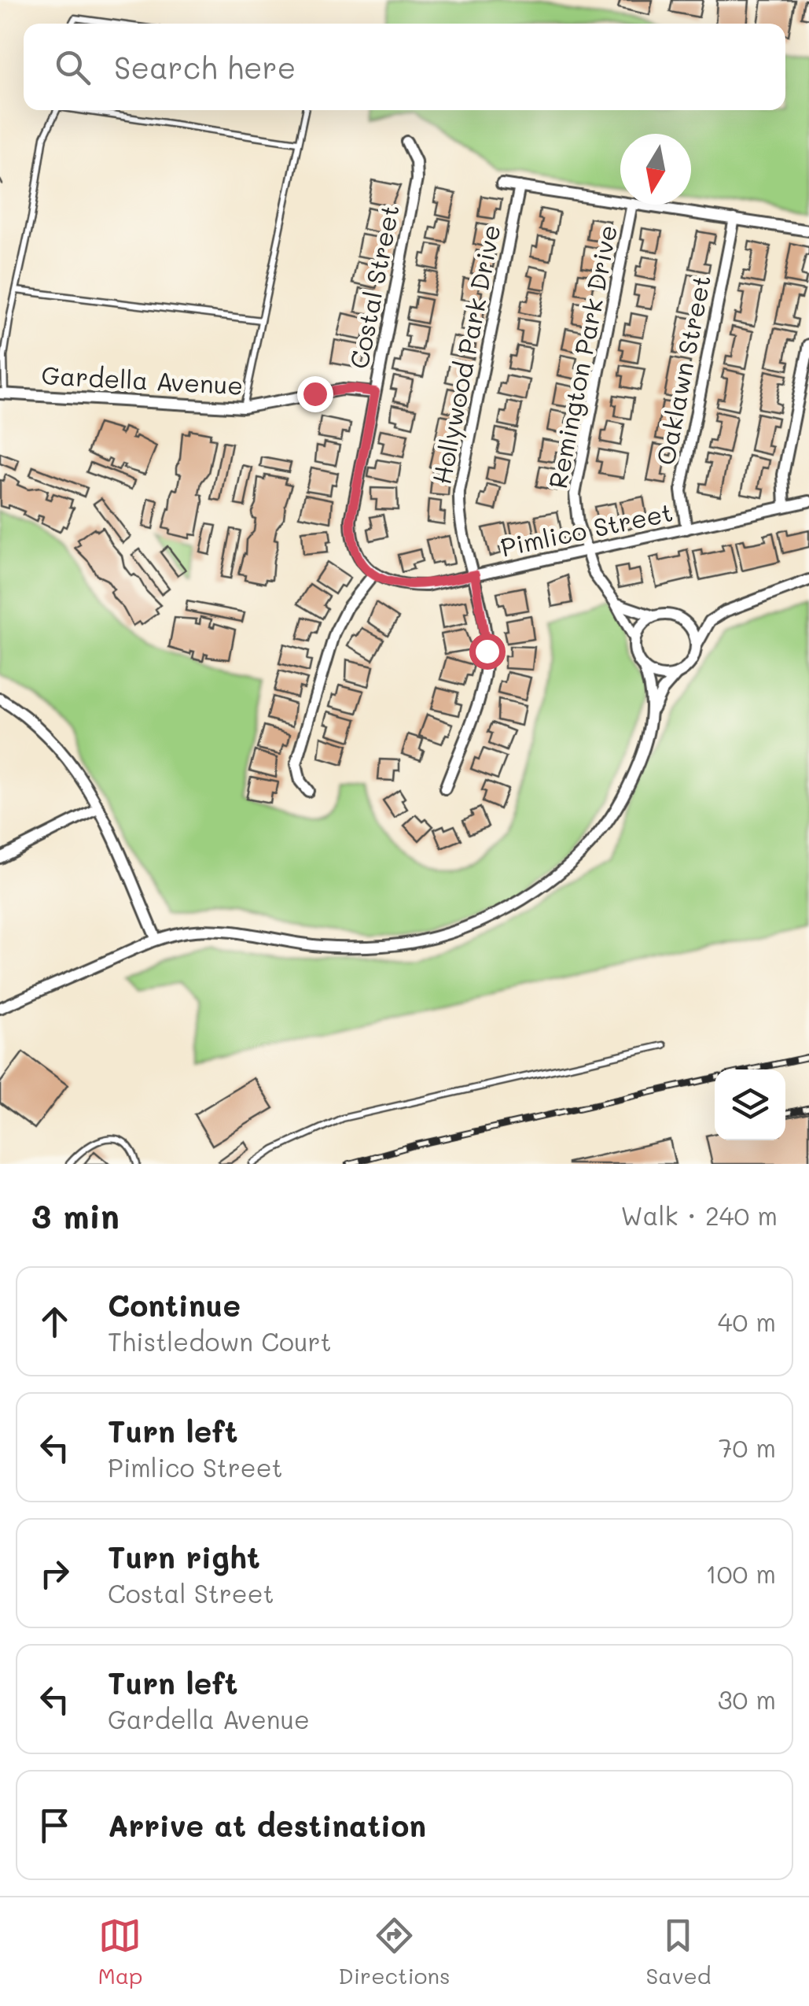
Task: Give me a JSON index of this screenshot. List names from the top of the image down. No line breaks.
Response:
{"streets":{"street":["Costal Street","Hollywood Park Drive","Remington Park Drive","Oaklawn Street","Gardella Avenue","Pimlico Street"]},"crossings":[["Costal Street","Gardella Avenue"],["Costal Street","Pimlico Street"],["Hollywood Park Drive","Pimlico Street"],["Remington Park Drive","Pimlico Street"],["Oaklawn Street","Pimlico Street"]],"north":"bottom","page":{"search":"Search here","heading":["3 min","Walk · 240 m"],"list":[["Continue","Thistledown Court","40 m"],["Turn left","Pimlico Street","70 m"],["Turn right","Costal Street","100 m"],["Turn left","Gardella Avenue","30 m"],"Arrive at destination"],"nav":["Map","Directions","Saved"]}}
